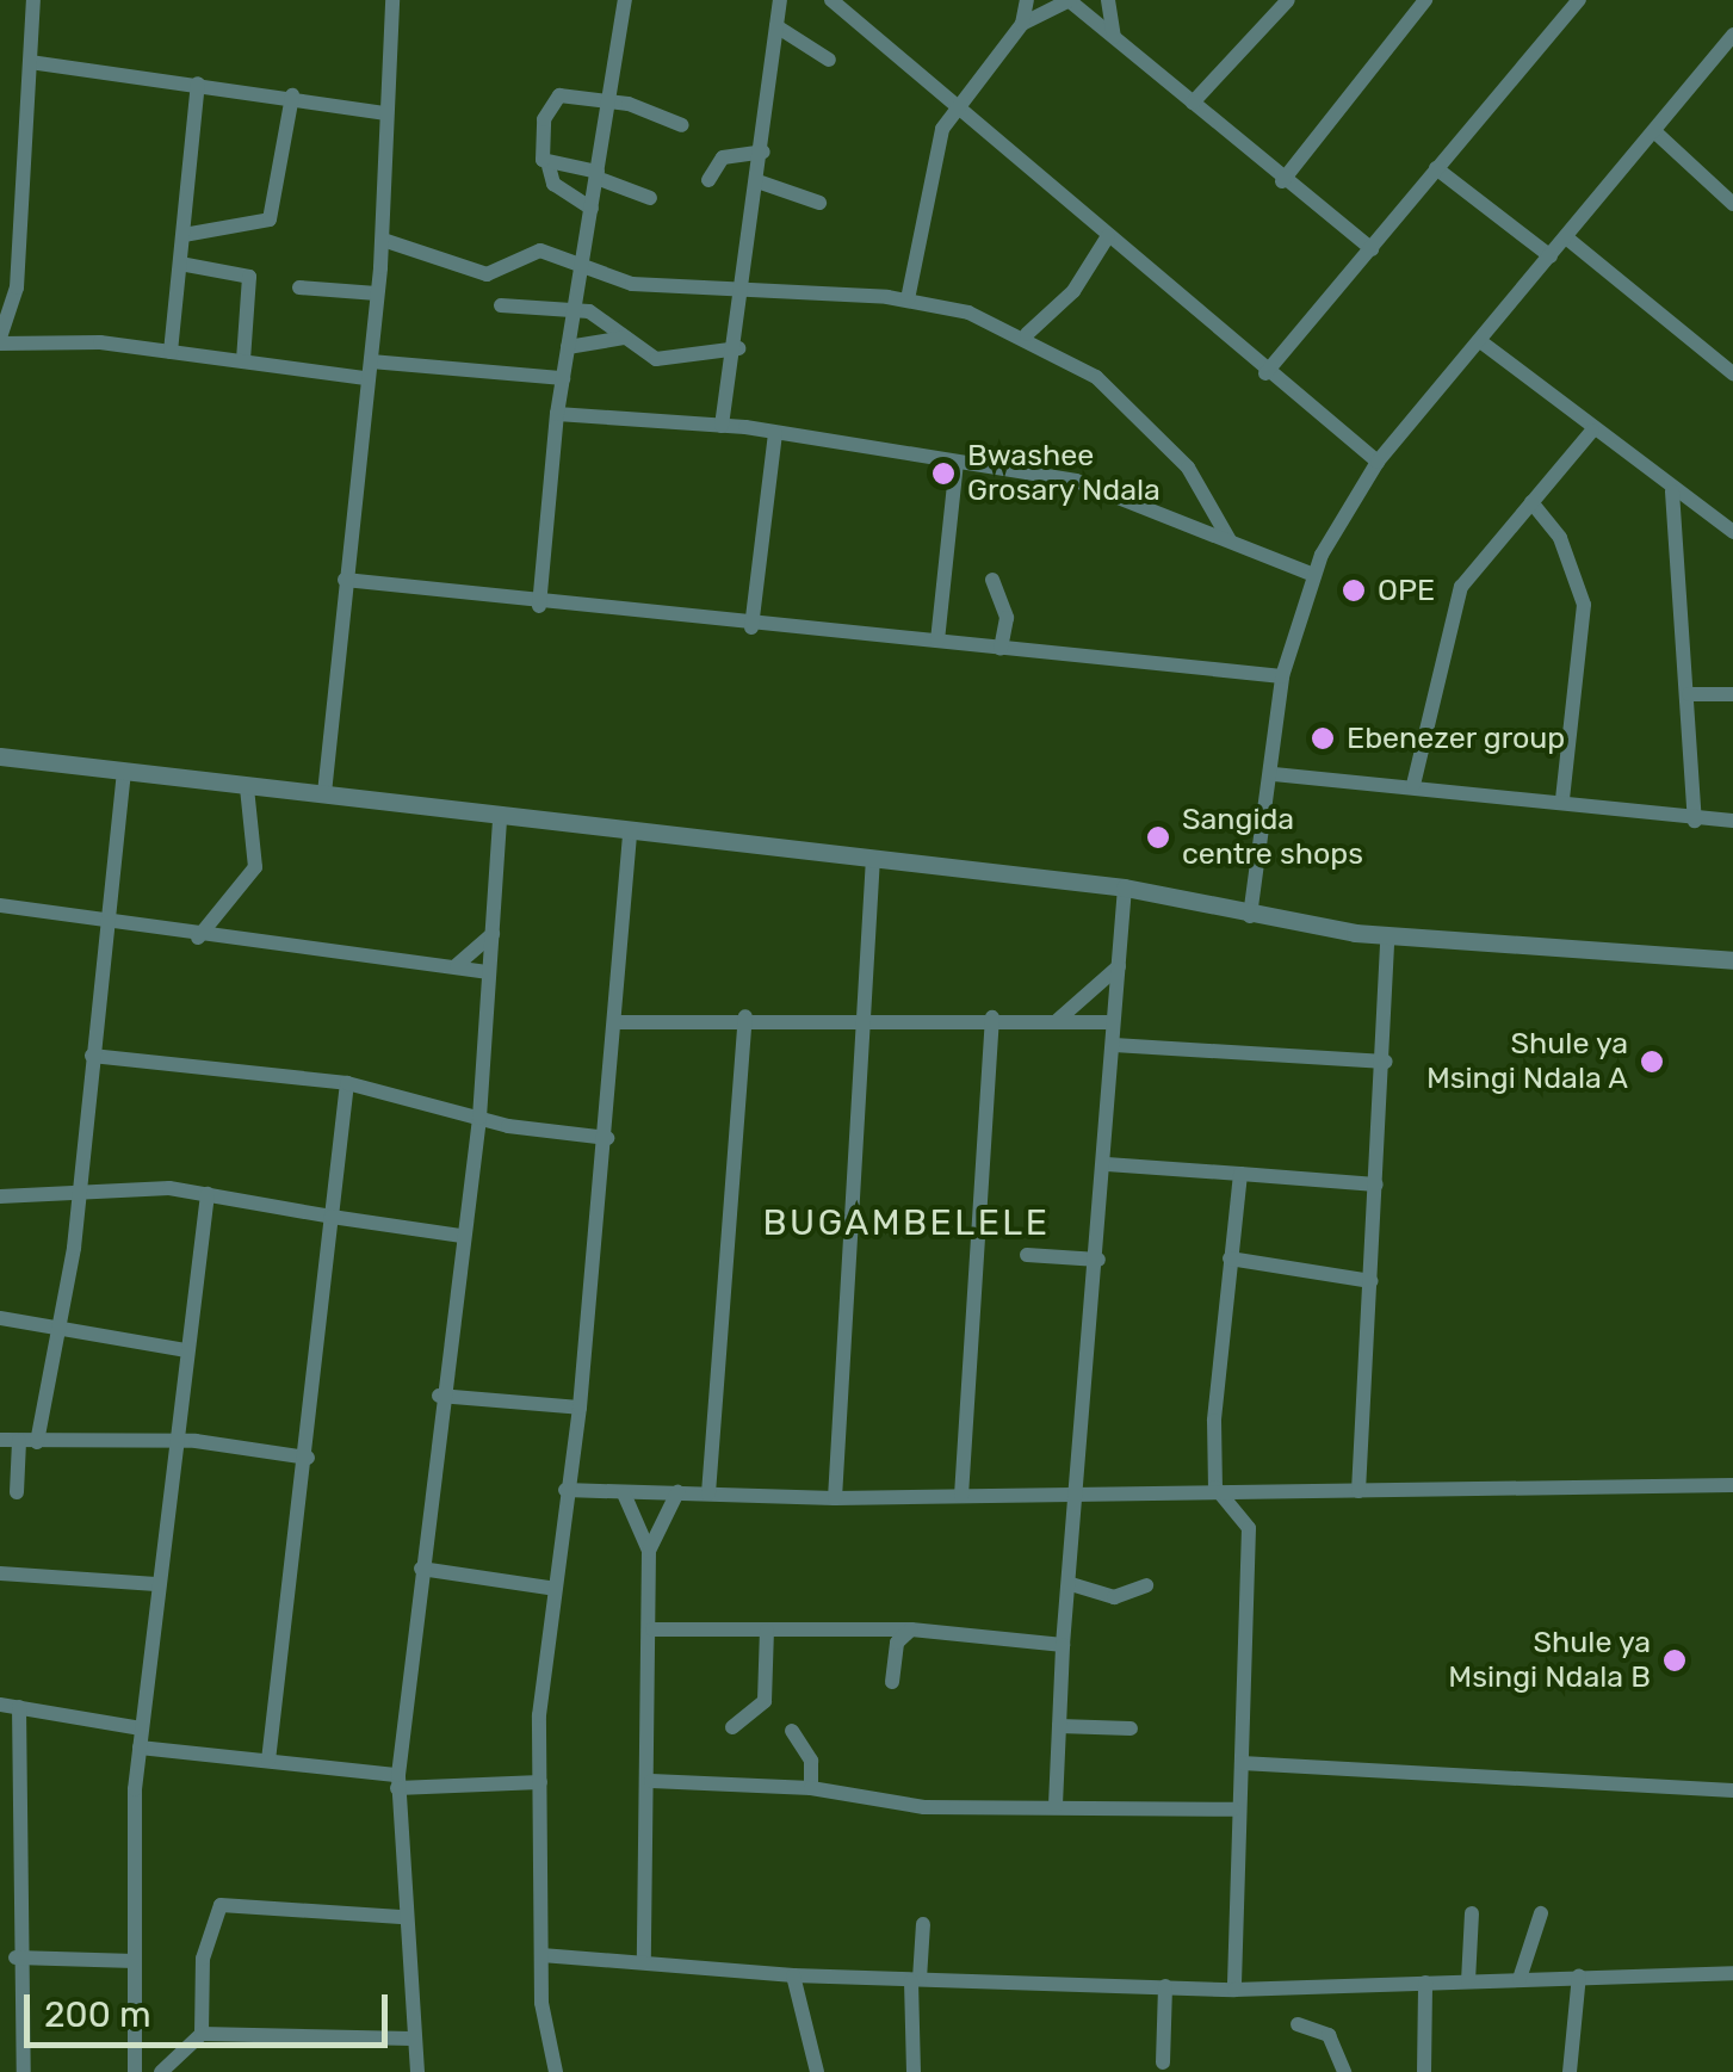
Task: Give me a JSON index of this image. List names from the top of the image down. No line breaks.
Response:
{"districts":["BUGAMBELELE"],"places":["Bwashee Grosary Ndala","OPE","Ebenezer group","Sangida centre shops","Shule ya Msingi Ndala A","Shule ya Msingi Ndala B"],"scale_bar":"200 m"}
